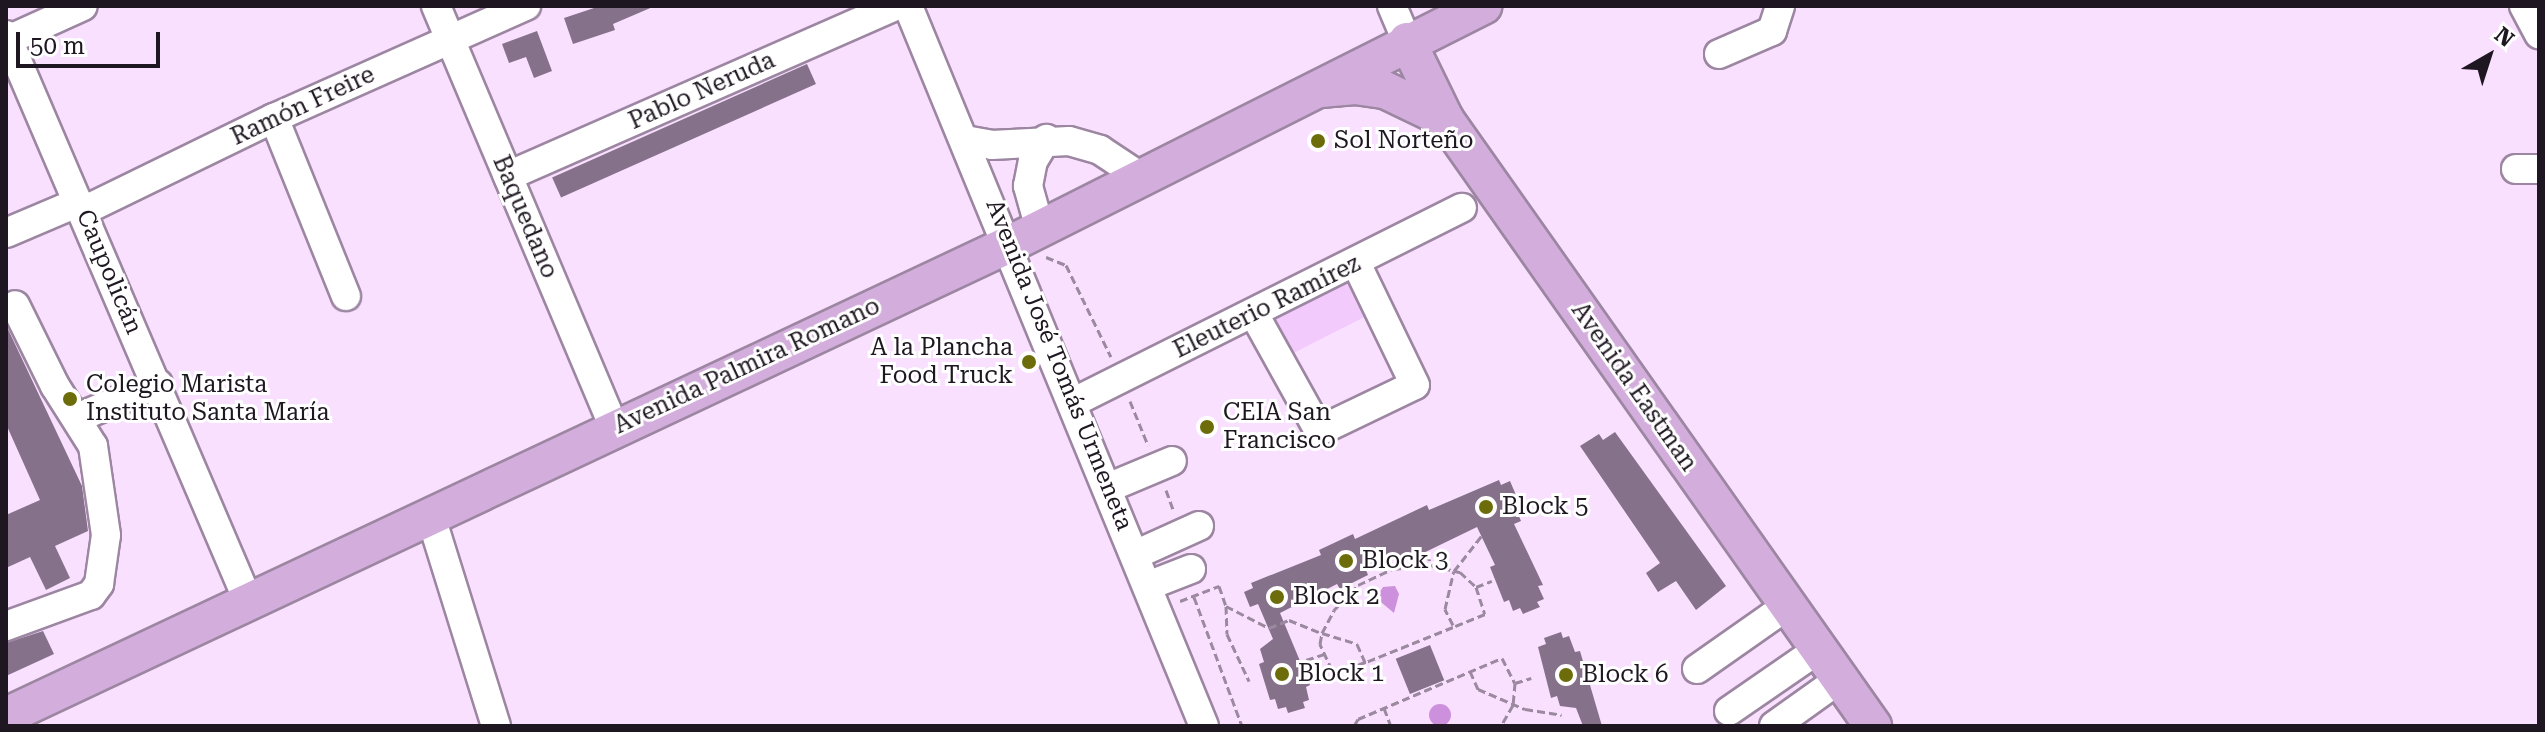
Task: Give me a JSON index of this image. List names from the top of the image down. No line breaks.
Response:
{"streets":{"main road":["Avenida Palmira Romano","Avenida Eastman"],"street":["Pablo Neruda","Ramón Freire","Baquedano","Caupolicán","Eleuterio Ramírez","Avenida José Tomás Urmeneta"]},"crossings":[["Pablo Neruda","Baquedano"],["Ramón Freire","Baquedano"],["Ramón Freire","Caupolicán"],["Baquedano","Avenida Palmira Romano"],["Caupolicán","Avenida Palmira Romano"],["Eleuterio Ramírez","Avenida José Tomás Urmeneta"],["Avenida José Tomás Urmeneta","Avenida Palmira Romano"],["Avenida Palmira Romano","Avenida Eastman"]],"places":["Sol Norteño","A la Plancha Food Truck","Colegio Marista Instituto Santa María","CEIA San Francisco","Block 5","Block 3","Block 2","Block 1","Block 6"],"scale_bar":"50 m","north":"top right"}
